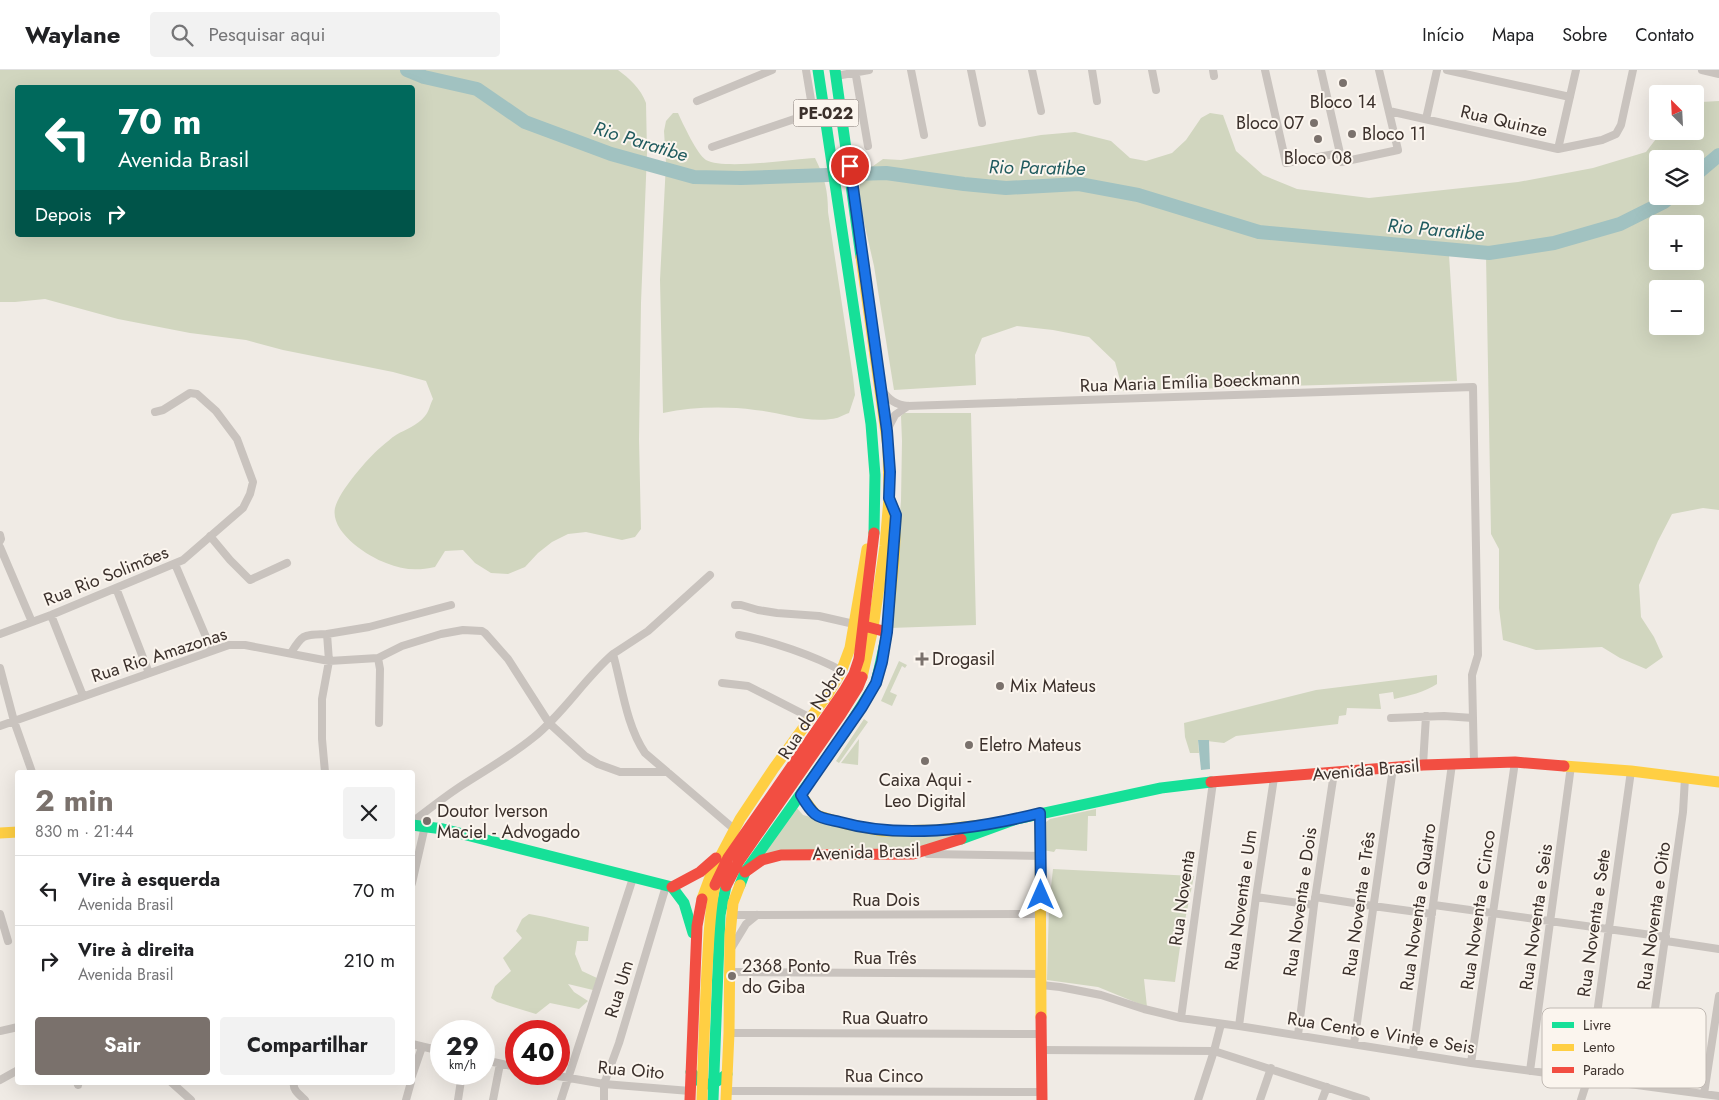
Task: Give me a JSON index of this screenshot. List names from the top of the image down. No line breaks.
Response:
{"streets":{"main road":["PE-022","Rua do Nobre","Avenida Brasil"],"street":["Rua Quinze","Rua Maria Emília Boeckmann","Rua Rio Solimões","Rua Rio Amazonas","Rua Noventa","Rua Dois","Rua Noventa e Um","Rua Noventa e Dois","Rua Noventa e Três","Rua Noventa e Quatro","Rua Noventa e Cinco","Rua Noventa e Oito","Rua Noventa e Seis","Rua Noventa e Sete","Rua Três","Rua Um","Rua Quatro","Rua Cento e Vinte e Seis","Rua Oito","Rua Cinco"]},"crossings":[["PE-022","Rua do Nobre"],["PE-022","Avenida Brasil"],["PE-022","Rua Dois"],["Rua do Nobre","Rua Um"],["Rua do Nobre","Rua Oito"],["Avenida Brasil","Rua Noventa"],["Avenida Brasil","Rua Noventa e Um"],["Avenida Brasil","Rua Noventa e Dois"],["Avenida Brasil","Rua Noventa e Três"],["Avenida Brasil","Rua Noventa e Quatro"],["Avenida Brasil","Rua Noventa e Cinco"],["Avenida Brasil","Rua Noventa e Oito"],["Avenida Brasil","Rua Noventa e Seis"],["Avenida Brasil","Rua Noventa e Sete"],["Rua Noventa","Rua Cento e Vinte e Seis"],["Rua Noventa e Um","Rua Cento e Vinte e Seis"],["Rua Noventa e Dois","Rua Cento e Vinte e Seis"],["Rua Noventa e Três","Rua Cento e Vinte e Seis"],["Rua Noventa e Quatro","Rua Cento e Vinte e Seis"],["Rua Noventa e Cinco","Rua Cento e Vinte e Seis"],["Rua Noventa e Seis","Rua Cento e Vinte e Seis"],["Rua Três","Rua Cento e Vinte e Seis"],["Rua Um","Rua Oito"]],"water":["Rio Paratibe"],"places":{"other":["Bloco 14","Bloco 07","Bloco 11","Bloco 08","Mix Mateus","Eletro Mateus","Caixa Aqui - Leo Digital","Doutor Iverson Maciel - Advogado","2368 Ponto do Giba"],"health":["Drogasil"]},"legend":["Livre","Lento","Parado"],"north":"top left","page":{"header":"Waylane","search":"Pesquisar aqui","nav":["Início","Mapa","Sobre","Contato"],"map_buttons":["+","−"],"turn":["70 m","Avenida Brasil"],"then":"Depois","heading":["2 min","830 m · 21:44"],"list":[{"name":"Vire à esquerda","note":"Avenida Brasil","value":"70 m"},{"name":"Vire à direita","note":"Avenida Brasil","value":"210 m"}],"buttons":["Sair","Compartilhar"],"speed":"29 km/h","limit":"40"}}
